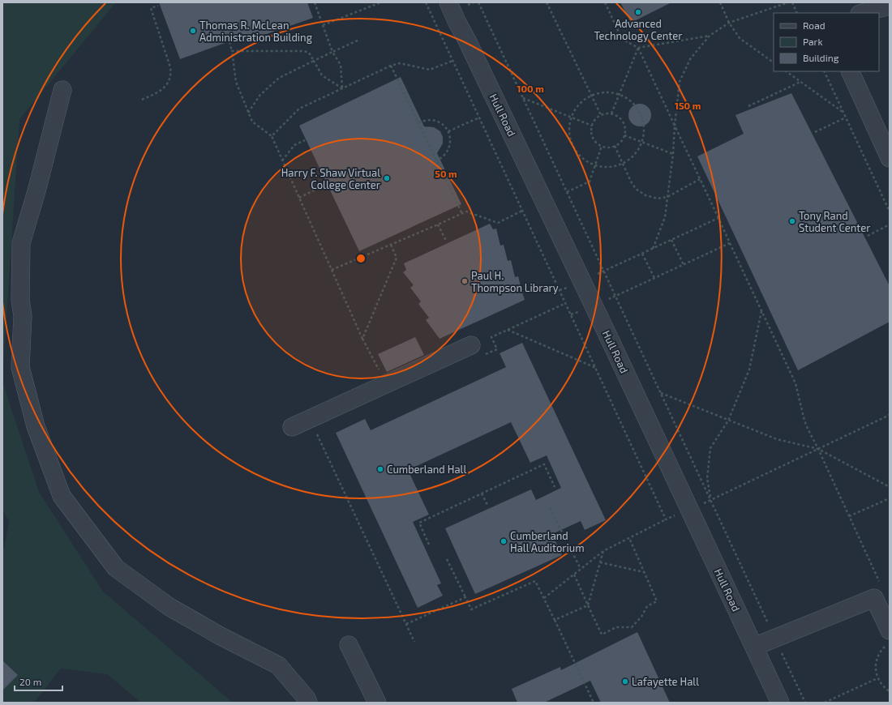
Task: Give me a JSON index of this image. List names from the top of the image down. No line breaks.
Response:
{"streets":{"street":["Hull Road"]},"places":["Advanced Technology Center","Thomas R. McLean Administration Building","Harry F. Shaw Virtual College Center","Tony Rand Student Center","Paul H. Thompson Library","Cumberland Hall","Cumberland Hall Auditorium","Lafayette Hall"],"legend":["Road","Park","Building"],"scale_bar":"20 m","rings":["100 m","150 m","50 m"]}
